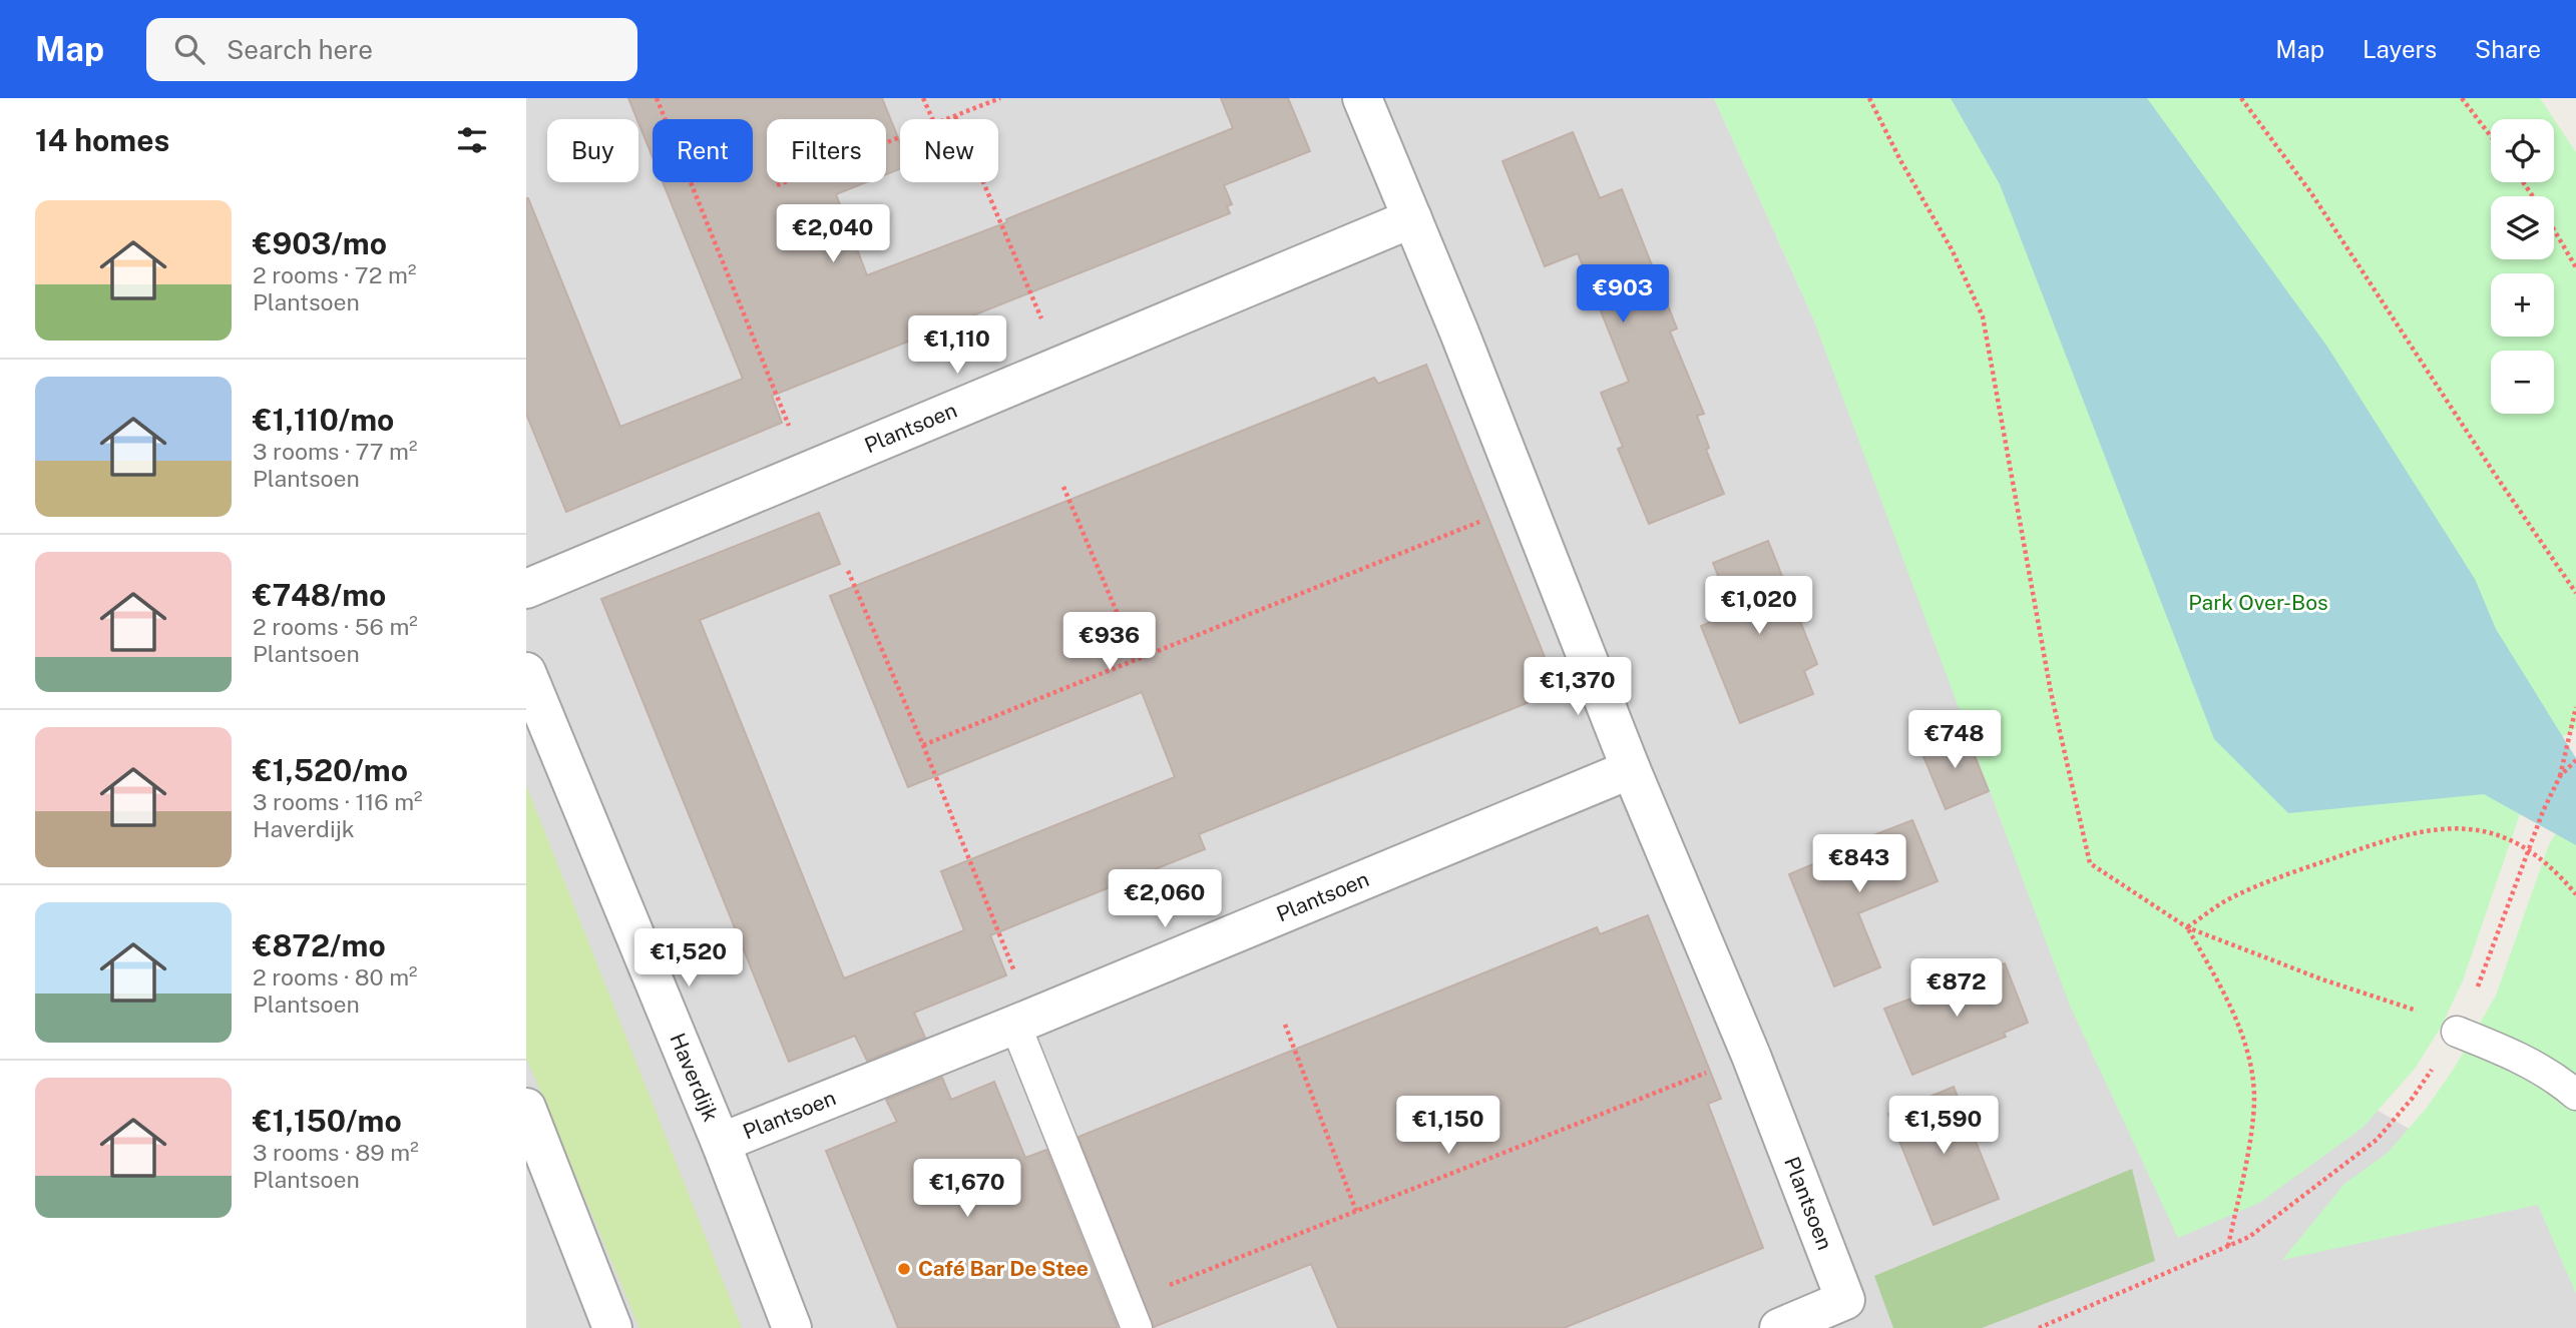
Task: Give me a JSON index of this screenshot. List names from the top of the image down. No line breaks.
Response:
{"streets":{"street":["Plantsoen","Haverdijk"]},"crossings":[["Plantsoen","Haverdijk"]],"parks":["Park Over-Bos"],"places":["Café Bar De Stee"],"page":{"header":"Map","search":"Search here","nav":["Map","Layers","Share"],"heading":"14 homes","map_buttons":["+","−"],"chip":["Buy","Rent","Filters","New"],"list":[{"name":"€903/mo","note":"2 rooms · 72 m² · Plantsoen"},{"name":"€1,110/mo","note":"3 rooms · 77 m² · Plantsoen"},{"name":"€748/mo","note":"2 rooms · 56 m² · Plantsoen"},{"name":"€1,520/mo","note":"3 rooms · 116 m² · Haverdijk"},{"name":"€872/mo","note":"2 rooms · 80 m² · Plantsoen"},{"name":"€1,150/mo","note":"3 rooms · 89 m² · Plantsoen"}],"price":["€2,040","€903","€1,110","€1,020","€936","€1,370","€748","€843","€2,060","€1,520","€872","€1,150","€1,590","€1,670"]}}
